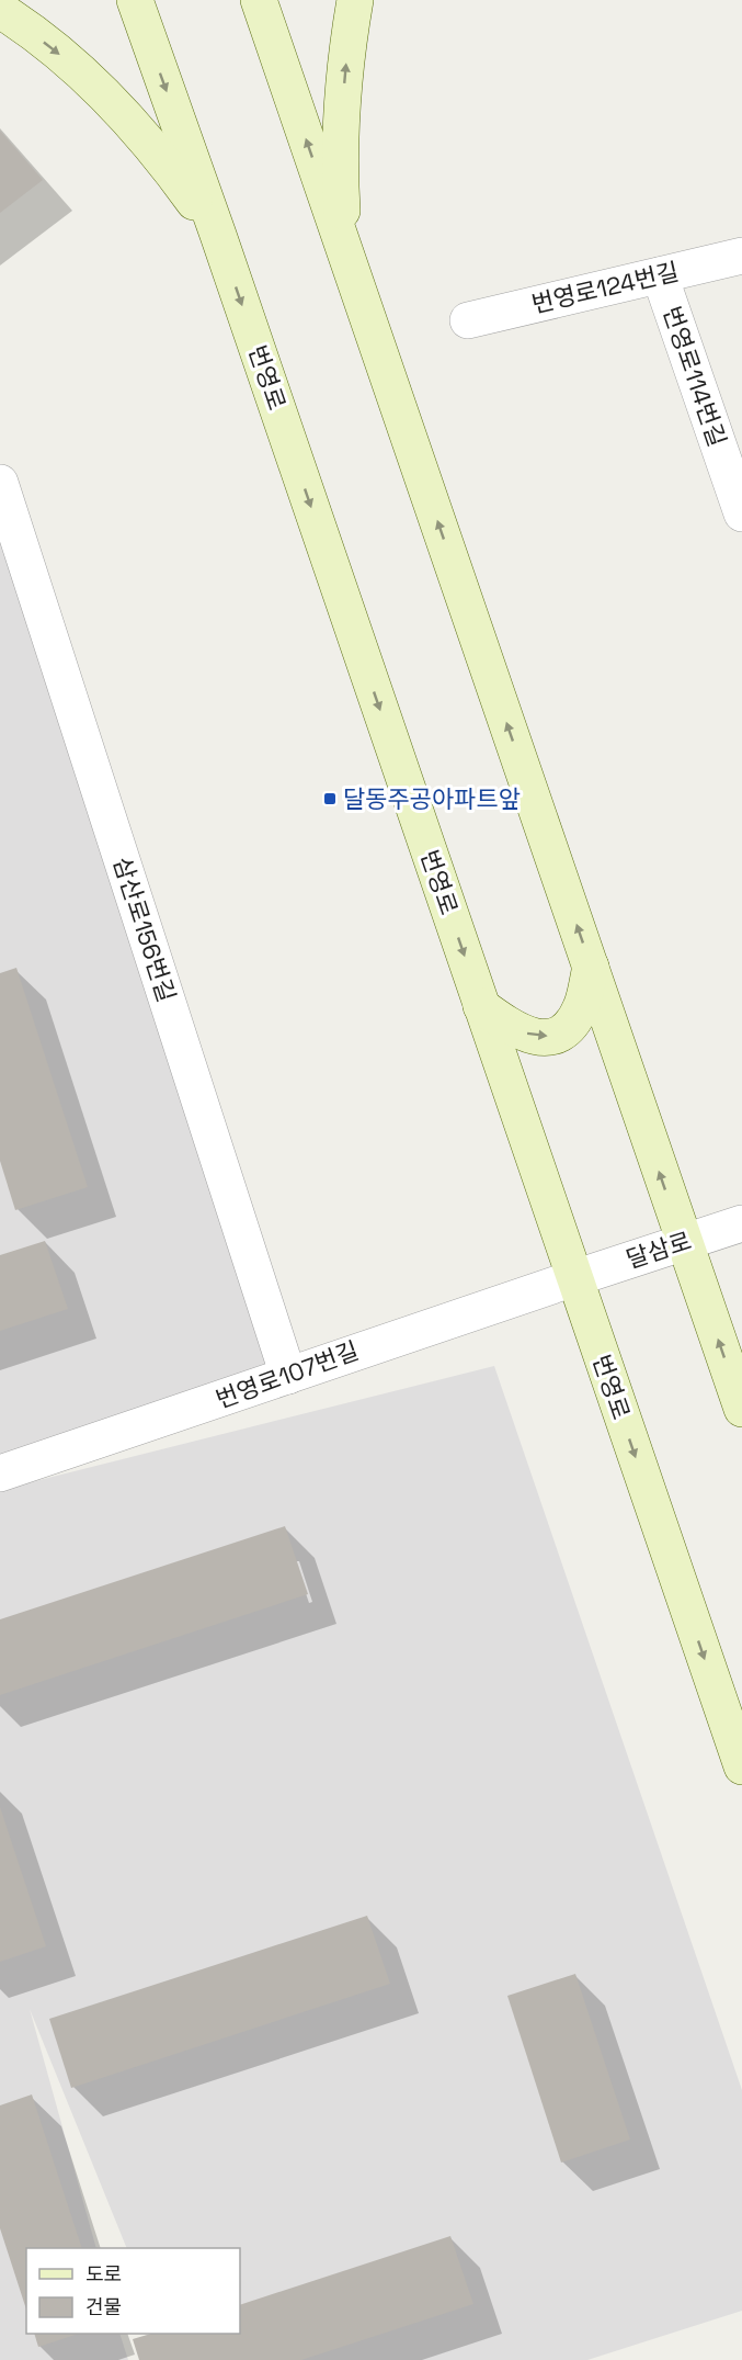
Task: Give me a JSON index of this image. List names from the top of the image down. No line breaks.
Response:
{"streets":{"main road":["번영로"],"street":["번영로124번길","번영로114번길","삼산로156번길","달삼로","번영로107번길"]},"crossings":[["번영로124번길","번영로114번길"],["번영로","달삼로"],["번영로","번영로107번길"],["삼산로156번길","번영로107번길"],["달삼로","번영로107번길"]],"places":{"transit":["달동주공아파트앞"]},"legend":["도로","건물"]}
